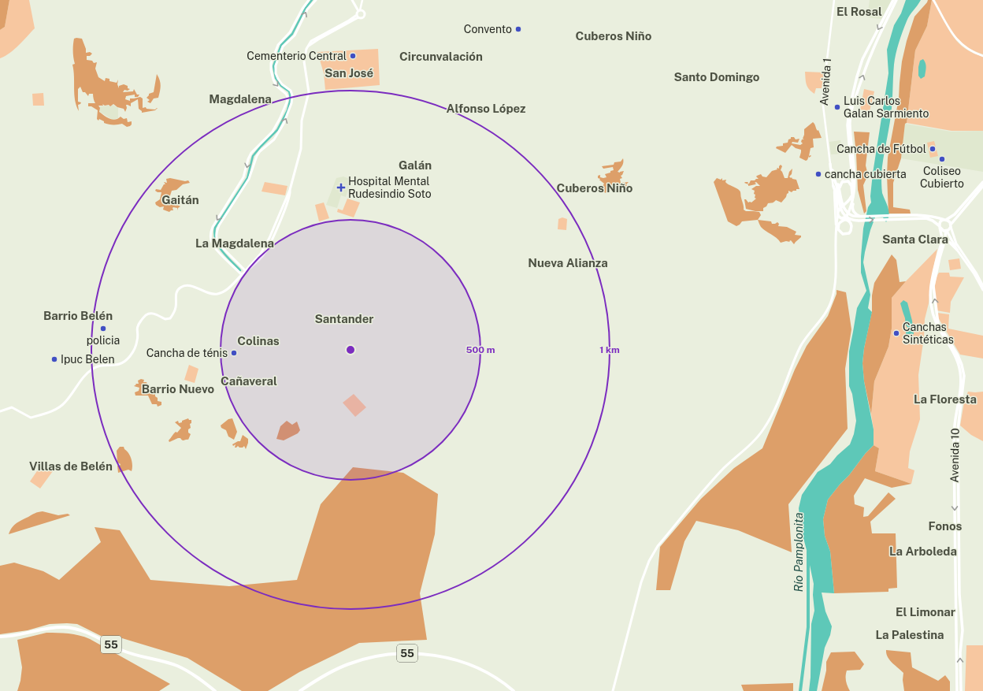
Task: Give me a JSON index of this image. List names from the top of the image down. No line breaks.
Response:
{"streets":{"highway":["55"],"main road":["Avenida 10"],"street":["Avenida 1"]},"districts":["El Rosal","Cuberos Niño","Circunvalación","San José","Santo Domingo","Magdalena","Alfonso López","Galán","Cuberos Niño","Gaitán","Santa Clara","La Magdalena","Nueva Alianza","Barrio Belén","Santander","Colinas","Cañaveral","Barrio Nuevo","La Floresta","Villas de Belén","Fonos","La Arboleda","El Limonar","La Palestina"],"water":["Río Pamplonita"],"places":{"other":["Convento","Cementerio Central","Luis Carlos Galan Sarmiento","Cancha de Fútbol","Coliseo Cubierto","cancha cubierta","policia","Canchas Sintéticas","Cancha de ténis","Ipuc Belen"],"health":["Hospital Mental Rudesindio Soto"]},"rings":["500 m","1 km"]}
